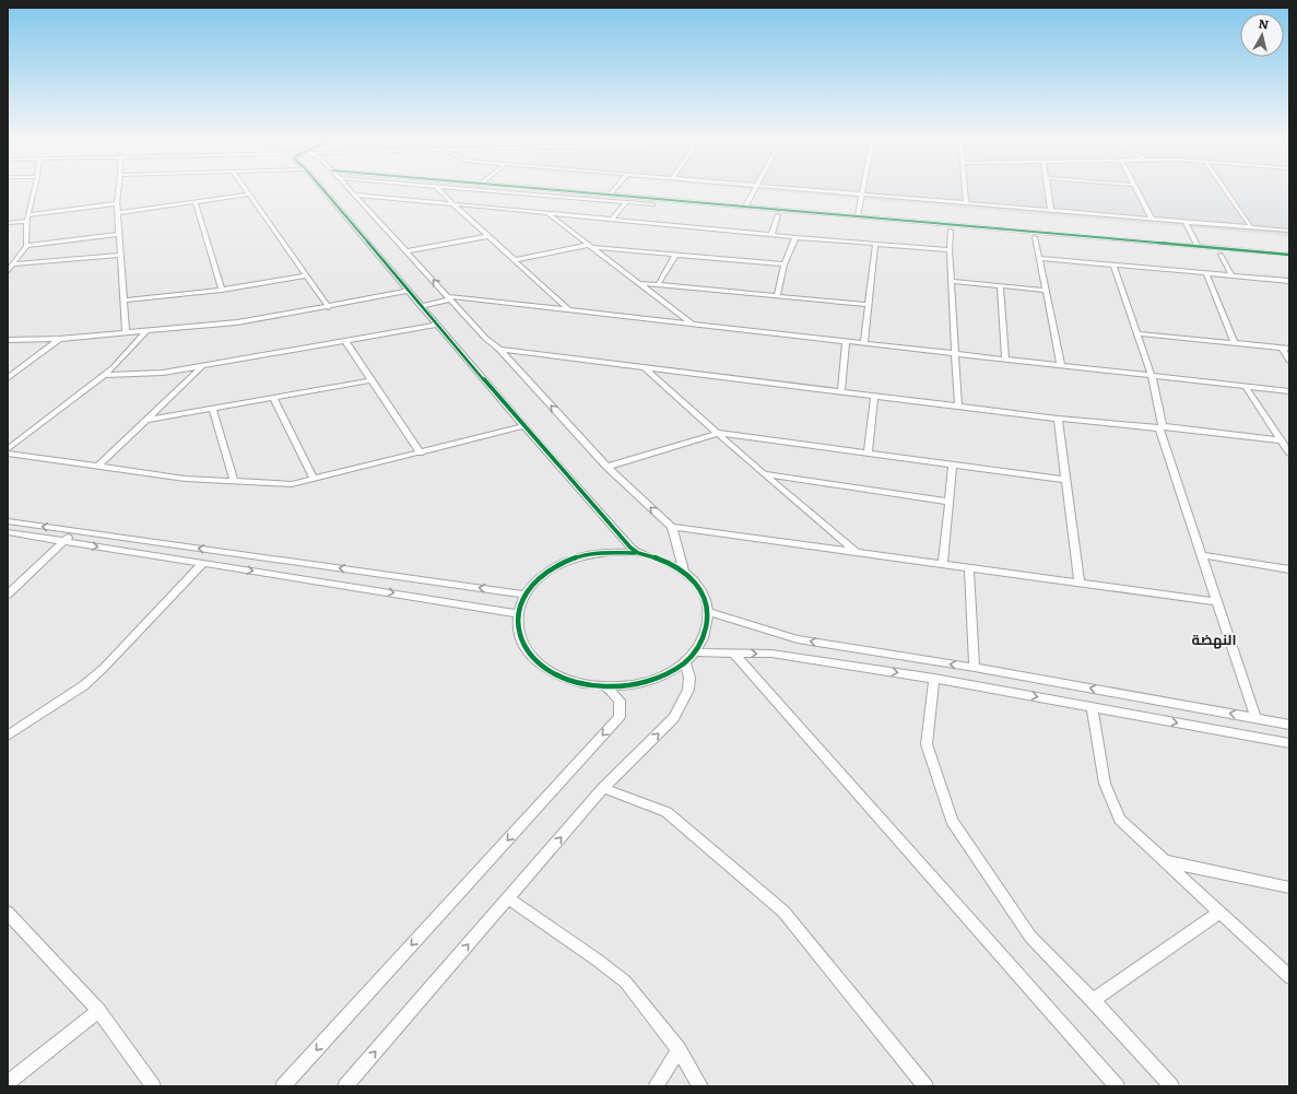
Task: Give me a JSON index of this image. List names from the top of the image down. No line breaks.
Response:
{"districts":["النهضة"],"north":"top"}
